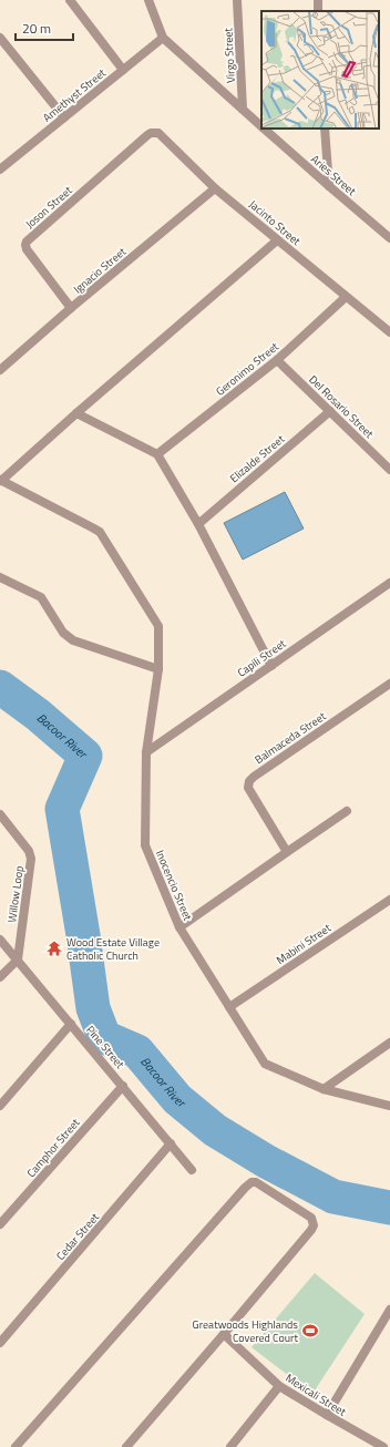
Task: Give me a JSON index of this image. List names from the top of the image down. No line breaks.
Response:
{"streets":{"street":["Virgo Street","Amethyst Street","Aries Street","Joson Street","Jacinto Street","Ignacio Street","Geronimo Street","Del Rosario Street","Elizalde Street","Capili Street","Balmaceda Street","Inocencio Street","Willow Loop","Mabini Street","Pine Street","Camphor Street","Cedar Street","Mexicali Street"]},"crossings":[["Virgo Street","Aries Street"],["Amethyst Street","Aries Street"],["Joson Street","Jacinto Street"],["Joson Street","Ignacio Street"],["Jacinto Street","Ignacio Street"],["Jacinto Street","Geronimo Street"],["Geronimo Street","Del Rosario Street"],["Del Rosario Street","Elizalde Street"],["Capili Street","Inocencio Street"],["Inocencio Street","Mabini Street"],["Willow Loop","Pine Street"],["Pine Street","Camphor Street"],["Pine Street","Cedar Street"]],"water":["Bacoor River"],"places":{"temple":["Wood Estate Village Catholic Church"],"sports":["Greatwoods Highlands Covered Court"]},"scale_bar":"20 m"}
